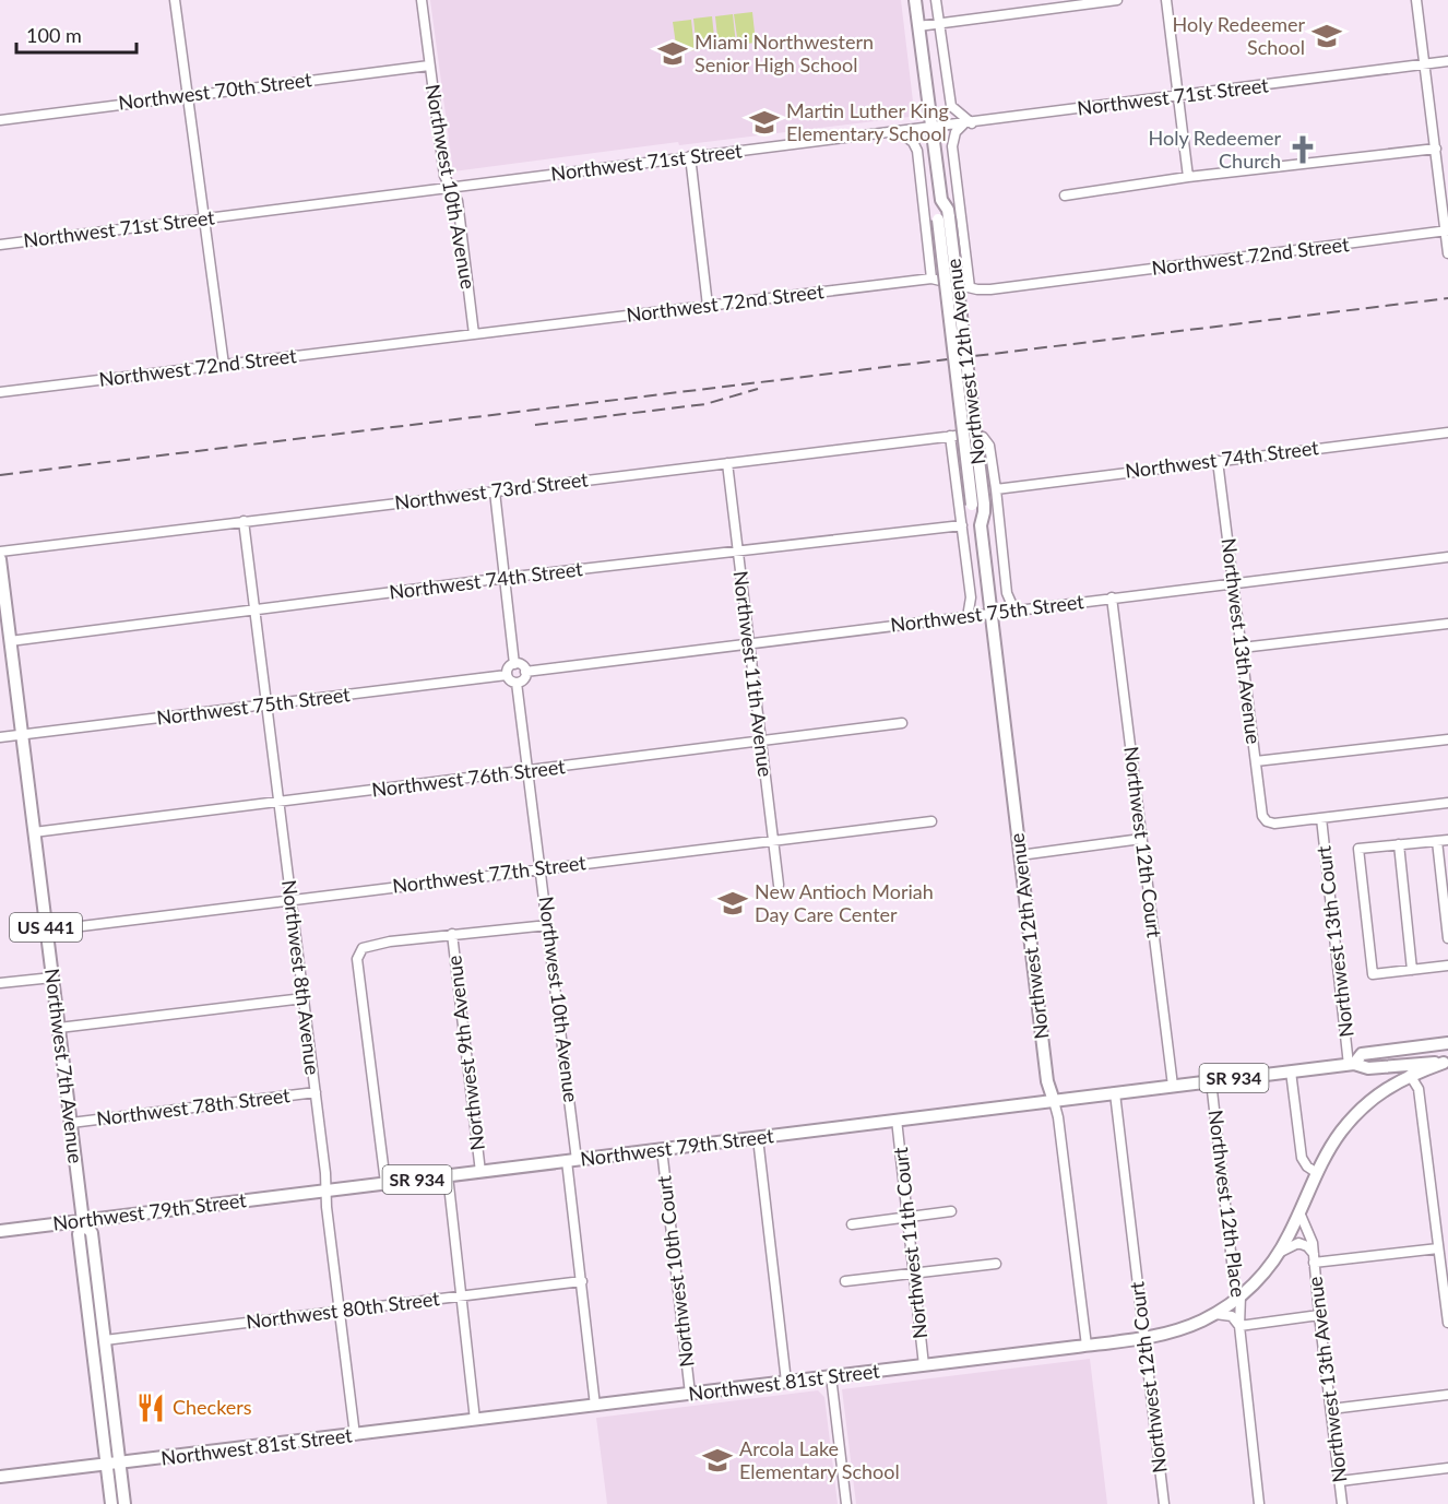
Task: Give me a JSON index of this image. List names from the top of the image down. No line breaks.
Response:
{"streets":{"main road":["Northwest 12th Avenue","US 441","Northwest 7th Avenue","SR 934","Northwest 79th Street","Northwest 81st Street"],"street":["Northwest 70th Street","Northwest 71st Street","Northwest 10th Avenue","Northwest 72nd Street","Northwest 74th Street","Northwest 73rd Street","Northwest 75th Street","Northwest 13th Avenue","Northwest 11th Avenue","Northwest 76th Street","Northwest 12th Court","Northwest 77th Street","Northwest 13th Court","Northwest 8th Avenue","Northwest 9th Avenue","Northwest 78th Street","Northwest 12th Place","Northwest 11th Court","Northwest 10th Court","Northwest 80th Street"]},"crossings":[["Northwest 70th Street","Northwest 10th Avenue"],["Northwest 71st Street","Northwest 10th Avenue"],["Northwest 71st Street","Northwest 12th Avenue"],["Northwest 10th Avenue","Northwest 72nd Street"],["Northwest 10th Avenue","Northwest 75th Street"],["Northwest 10th Avenue","Northwest 76th Street"],["Northwest 10th Avenue","Northwest 77th Street"],["Northwest 10th Avenue","Northwest 79th Street"],["Northwest 10th Avenue","Northwest 80th Street"],["Northwest 10th Avenue","Northwest 81st Street"],["Northwest 72nd Street","Northwest 12th Avenue"],["Northwest 12th Avenue","Northwest 74th Street"],["Northwest 12th Avenue","Northwest 73rd Street"],["Northwest 12th Avenue","Northwest 75th Street"],["Northwest 12th Avenue","Northwest 79th Street"],["Northwest 12th Avenue","Northwest 81st Street"],["Northwest 74th Street","Northwest 13th Avenue"],["Northwest 74th Street","Northwest 11th Avenue"],["Northwest 74th Street","Northwest 8th Avenue"],["Northwest 74th Street","Northwest 7th Avenue"],["Northwest 73rd Street","Northwest 11th Avenue"],["Northwest 73rd Street","Northwest 8th Avenue"],["Northwest 75th Street","Northwest 13th Avenue"],["Northwest 75th Street","Northwest 11th Avenue"],["Northwest 75th Street","Northwest 12th Court"],["Northwest 75th Street","Northwest 8th Avenue"],["Northwest 75th Street","Northwest 7th Avenue"],["Northwest 13th Avenue","Northwest 13th Court"],["Northwest 13th Avenue","Northwest 81st Street"],["Northwest 11th Avenue","Northwest 76th Street"],["Northwest 11th Avenue","Northwest 77th Street"],["Northwest 76th Street","Northwest 8th Avenue"],["Northwest 76th Street","Northwest 7th Avenue"],["Northwest 12th Court","Northwest 79th Street"],["Northwest 12th Court","Northwest 81st Street"],["Northwest 77th Street","Northwest 8th Avenue"],["Northwest 77th Street","Northwest 7th Avenue"],["Northwest 13th Court","Northwest 79th Street"],["Northwest 8th Avenue","Northwest 78th Street"],["Northwest 8th Avenue","Northwest 79th Street"],["Northwest 8th Avenue","Northwest 80th Street"],["Northwest 8th Avenue","Northwest 81st Street"],["Northwest 9th Avenue","Northwest 79th Street"],["Northwest 7th Avenue","Northwest 78th Street"],["Northwest 7th Avenue","Northwest 79th Street"],["Northwest 7th Avenue","Northwest 80th Street"],["Northwest 7th Avenue","Northwest 81st Street"],["Northwest 79th Street","Northwest 12th Place"],["Northwest 79th Street","Northwest 11th Court"],["Northwest 79th Street","Northwest 10th Court"],["Northwest 79th Street","Northwest 81st Street"],["Northwest 12th Place","Northwest 81st Street"],["Northwest 11th Court","Northwest 81st Street"],["Northwest 10th Court","Northwest 81st Street"]],"places":{"school or university":["Holy Redeemer School","Miami Northwestern Senior High School","Martin Luther King Elementary School","New Antioch Moriah Day Care Center","Arcola Lake Elementary School"],"church":["Holy Redeemer Church"],"restaurant":["Checkers"]},"scale_bar":"100 m"}
